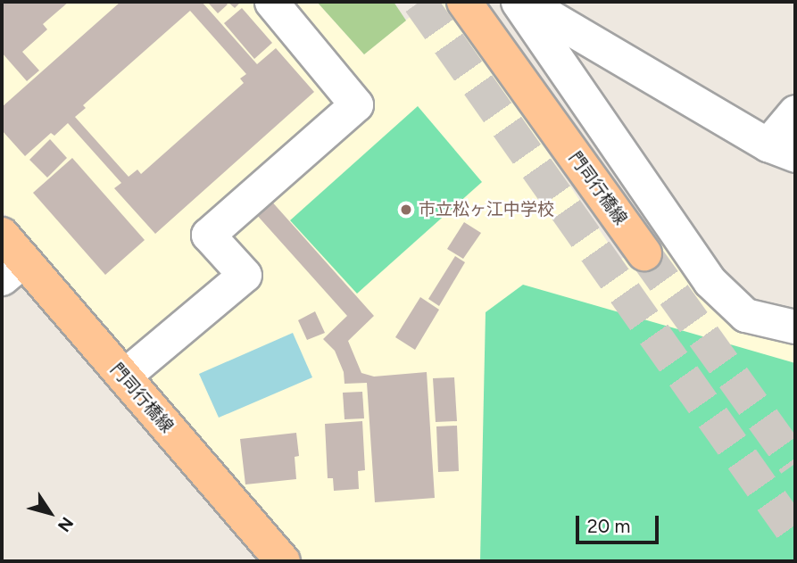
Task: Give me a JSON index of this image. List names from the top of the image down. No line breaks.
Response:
{"streets":{"main road":["門司行橋線"]},"places":["市立松ヶ江中学校"],"scale_bar":"20 m","north":"bottom right"}
